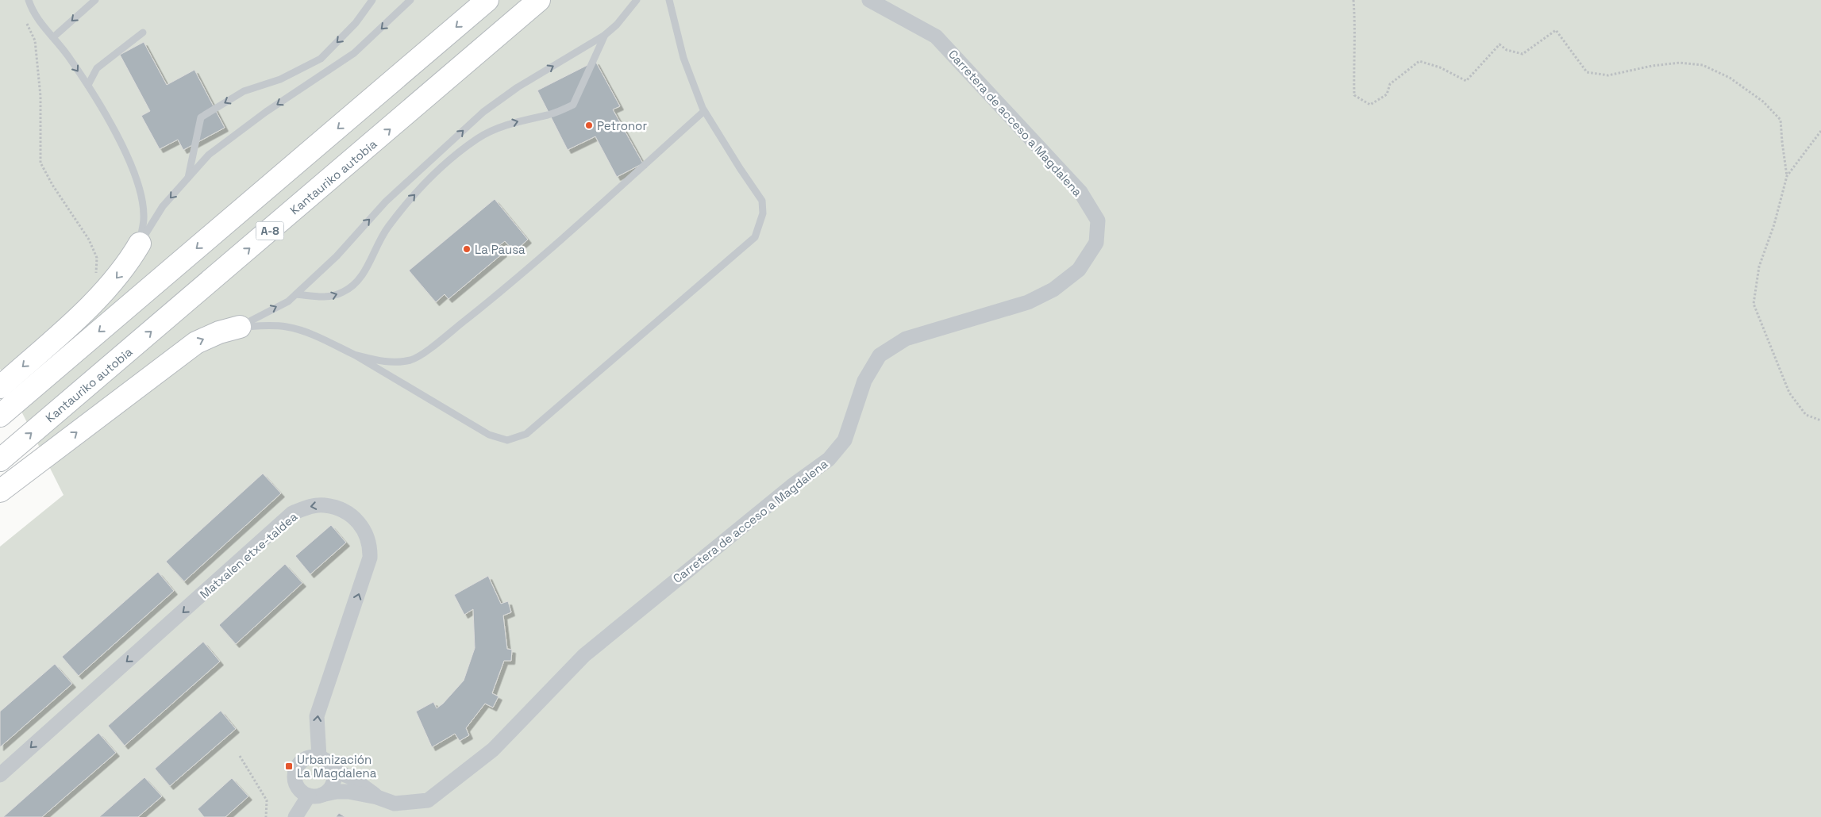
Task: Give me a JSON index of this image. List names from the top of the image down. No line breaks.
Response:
{"streets":{"highway":["Kantauriko autobia","A-8"],"street":["Carretera de acceso a Magdalena","Matxalen etxe-taldea"]},"crossings":[["Carretera de acceso a Magdalena","Matxalen etxe-taldea"]],"places":{"other":["Petronor","La Pausa"],"transit":["Urbanización La Magdalena"]}}
